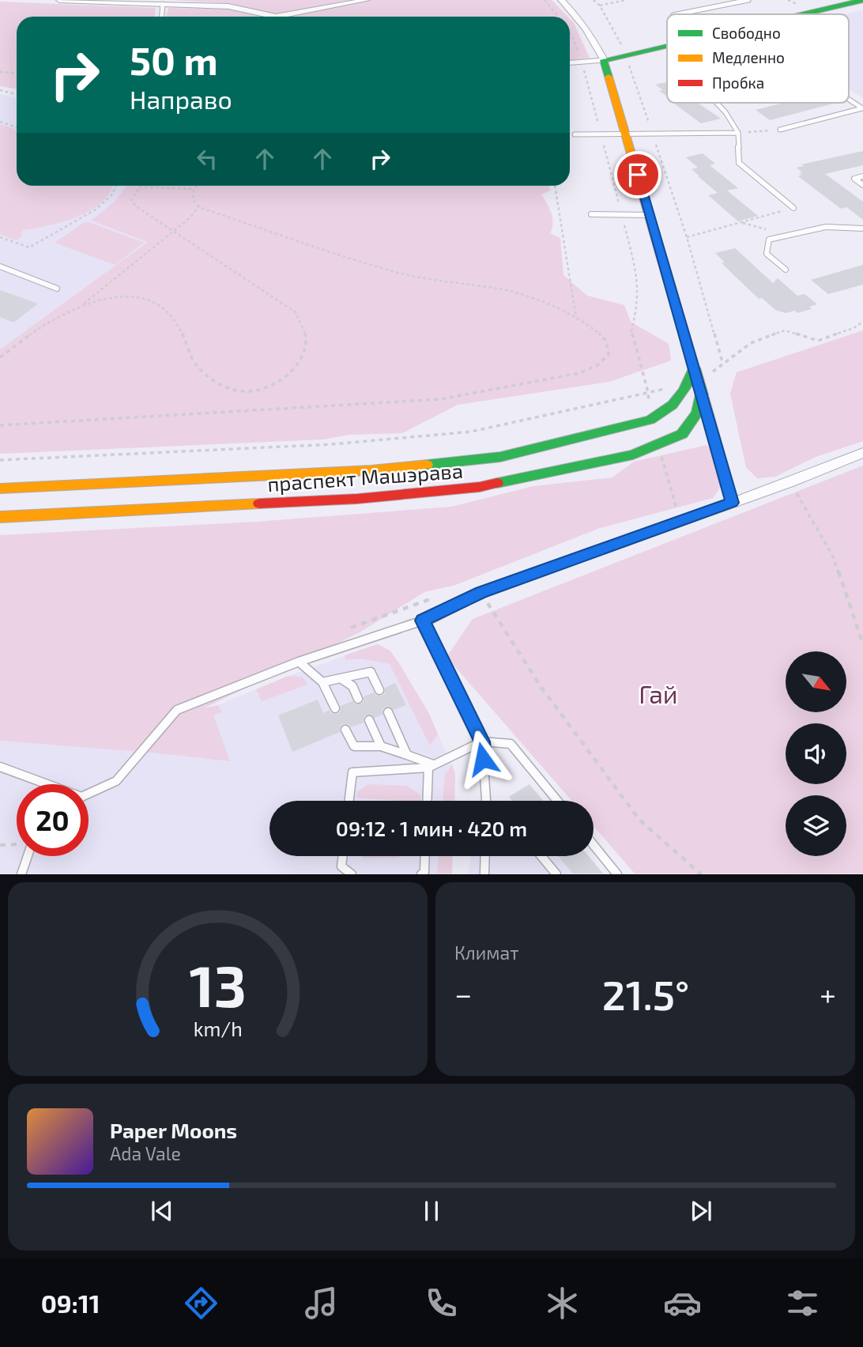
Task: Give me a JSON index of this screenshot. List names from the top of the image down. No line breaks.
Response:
{"streets":{"main road":["праспект Машэрава"]},"parks":["Гай"],"legend":["Свободно","Медленно","Пробка"],"north":"bottom right","page":{"turn":["50 m","Направо"],"limit":"20","trip":"09:12 · 1 мин · 420 m","tile":"Климат","heat":["−","21.5°","+"],"song":["Paper Moons","Ada Vale"],"tabs":"09:11","gauge":["13","km/h"]}}
